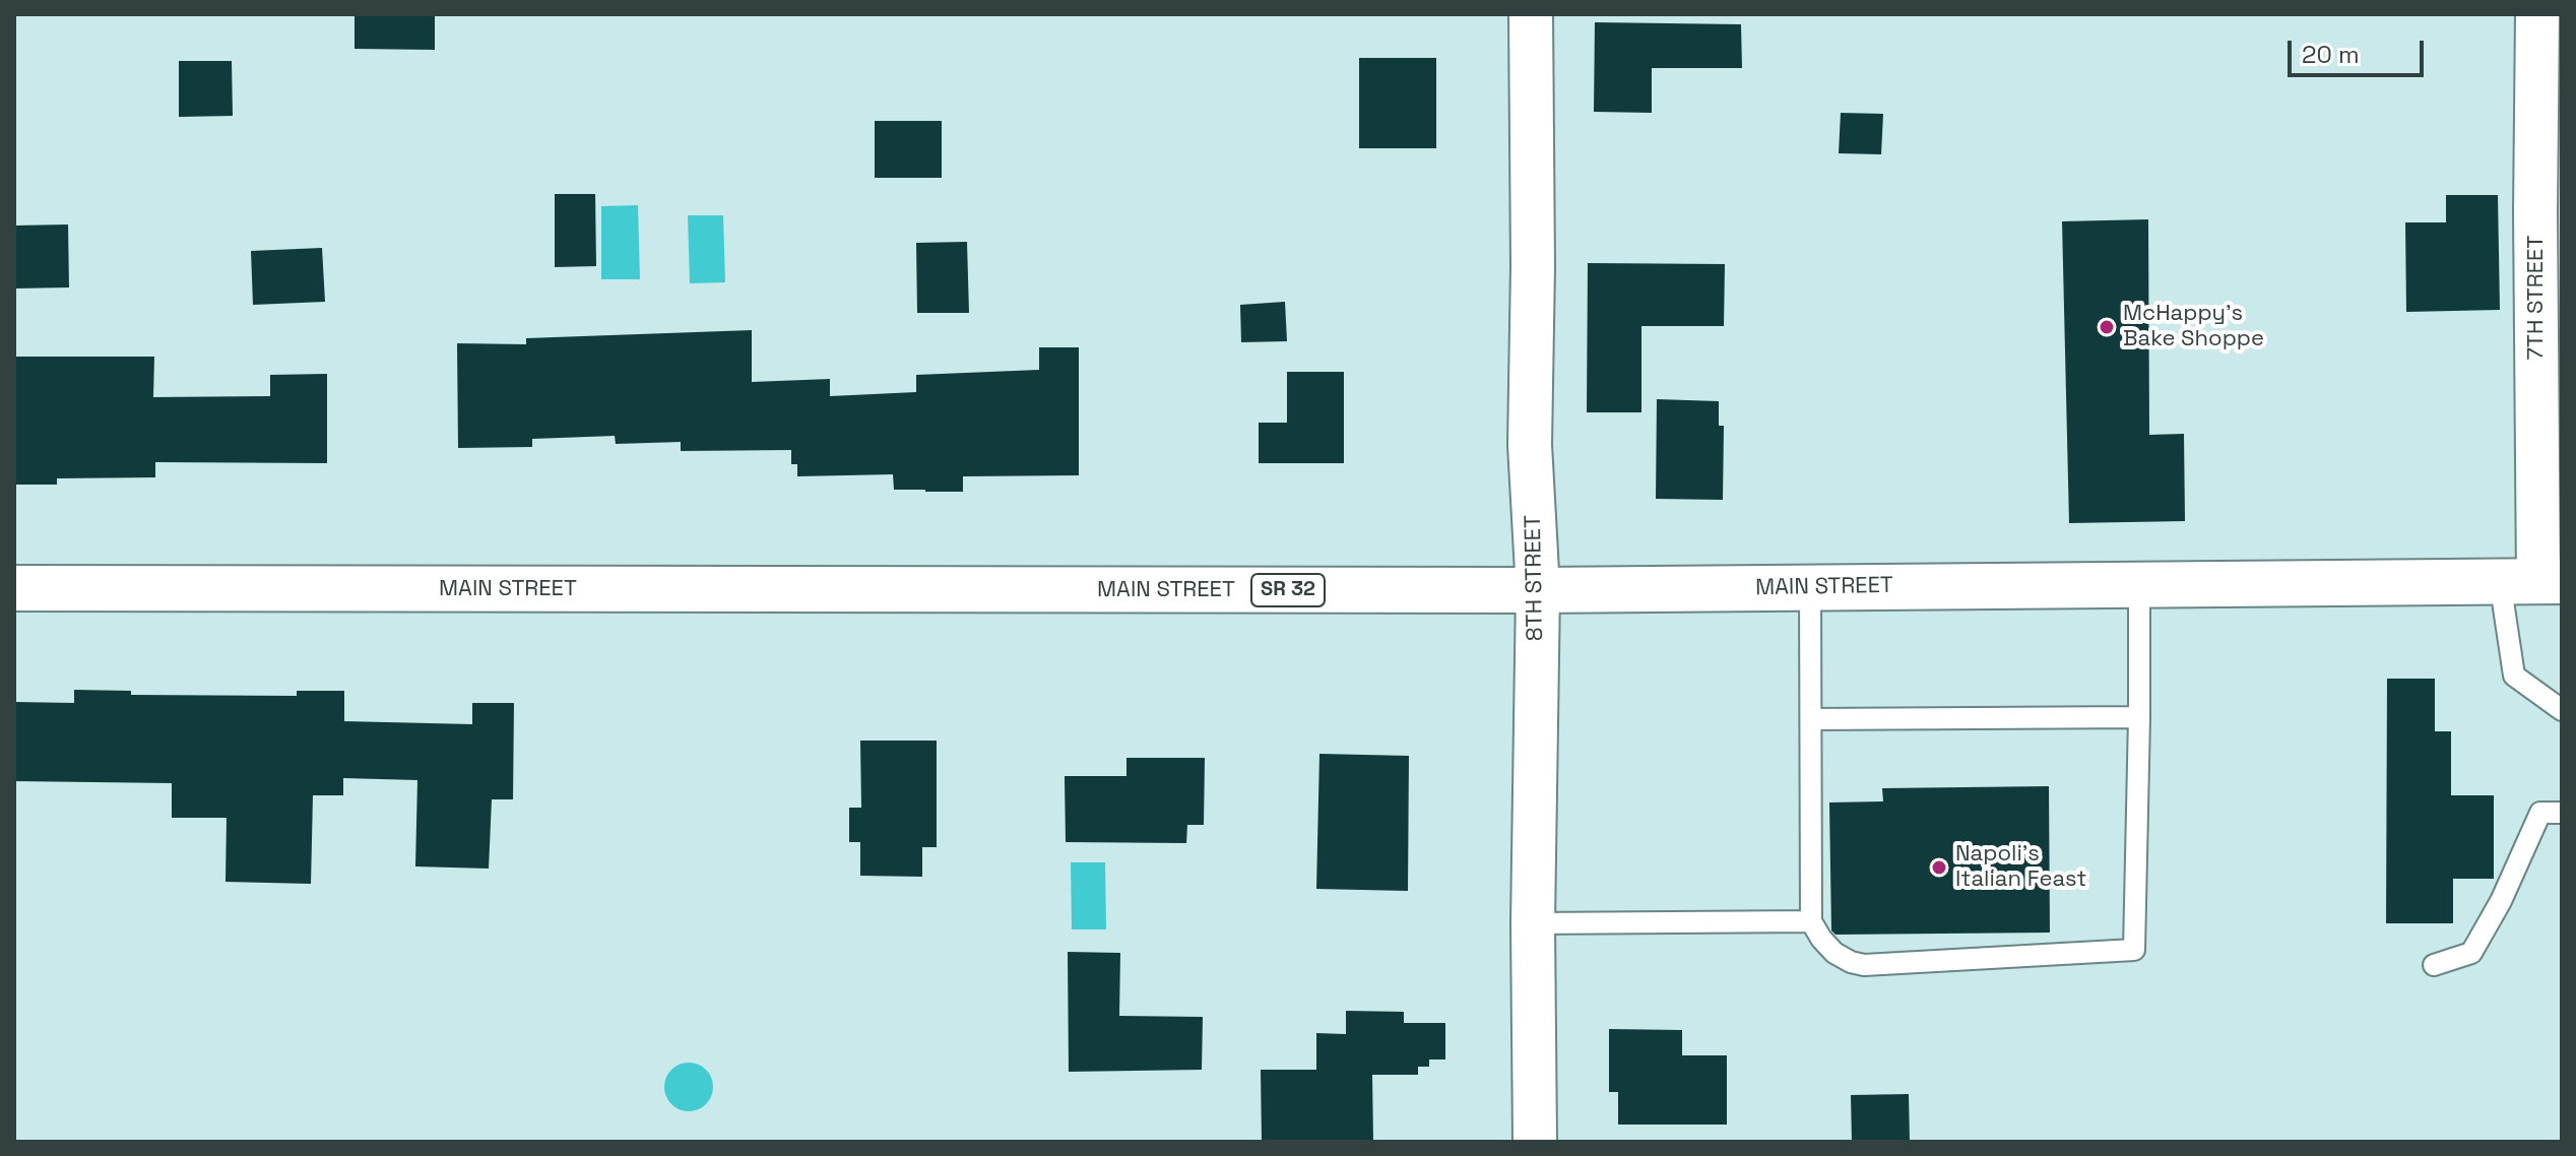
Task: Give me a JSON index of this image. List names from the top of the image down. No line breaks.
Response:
{"streets":{"main road":["MAIN STREET","SR 32"],"street":["7TH STREET","8TH STREET"]},"crossings":[["7TH STREET","MAIN STREET"],["8TH STREET","MAIN STREET"]],"places":["McHappy’s Bake Shoppe","Napoli’s Italian Feast"],"scale_bar":"20 m"}
